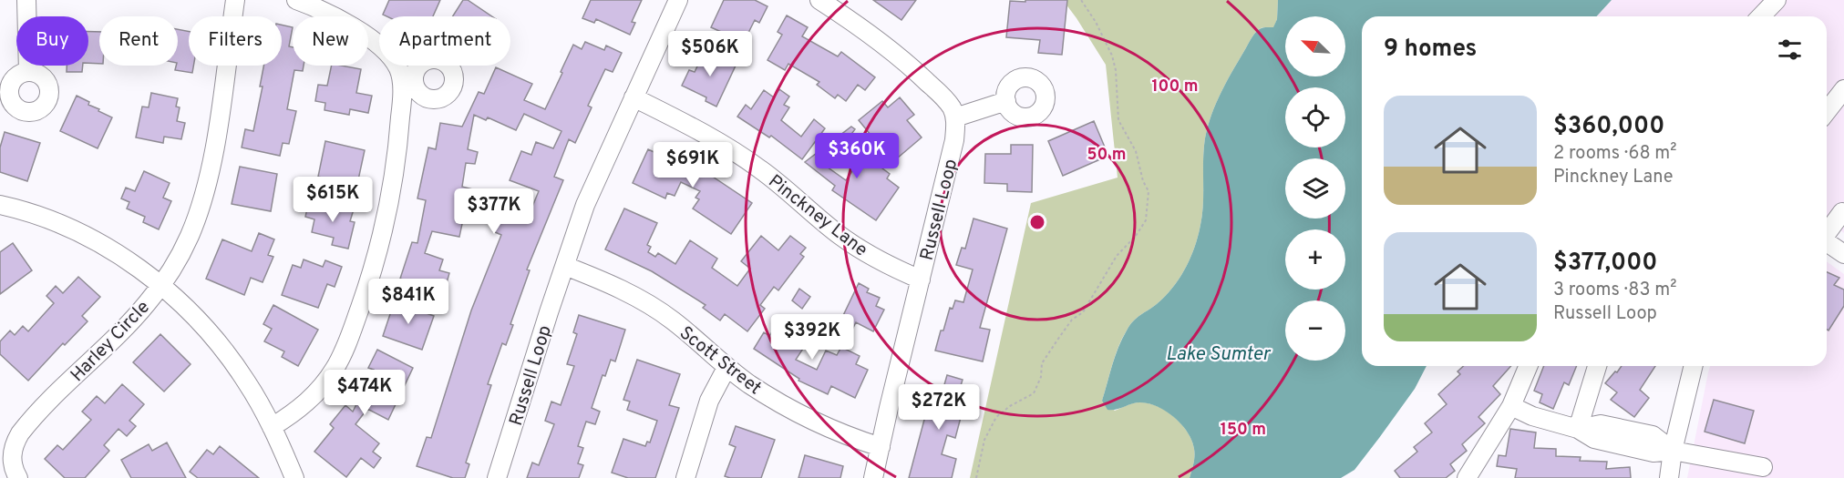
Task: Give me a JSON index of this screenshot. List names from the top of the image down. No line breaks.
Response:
{"streets":{"street":["Russell Loop","Pinckney Lane","Harley Circle","Scott Street"]},"crossings":[["Russell Loop","Pinckney Lane"],["Russell Loop","Scott Street"]],"water":["Lake Sumter"],"north":"top left","page":{"map_buttons":["+","−"],"chip":["Buy","Rent","Filters","New","Apartment"],"heading":"9 homes","price":["$506K","$360K","$691K","$615K","$377K","$841K","$392K","$474K","$272K"],"list":[{"name":"$360,000","note":"2 rooms · 68 m² · Pinckney Lane"},{"name":"$377,000","note":"3 rooms · 83 m² · Russell Loop"}]},"rings":["100 m","50 m","150 m"]}
